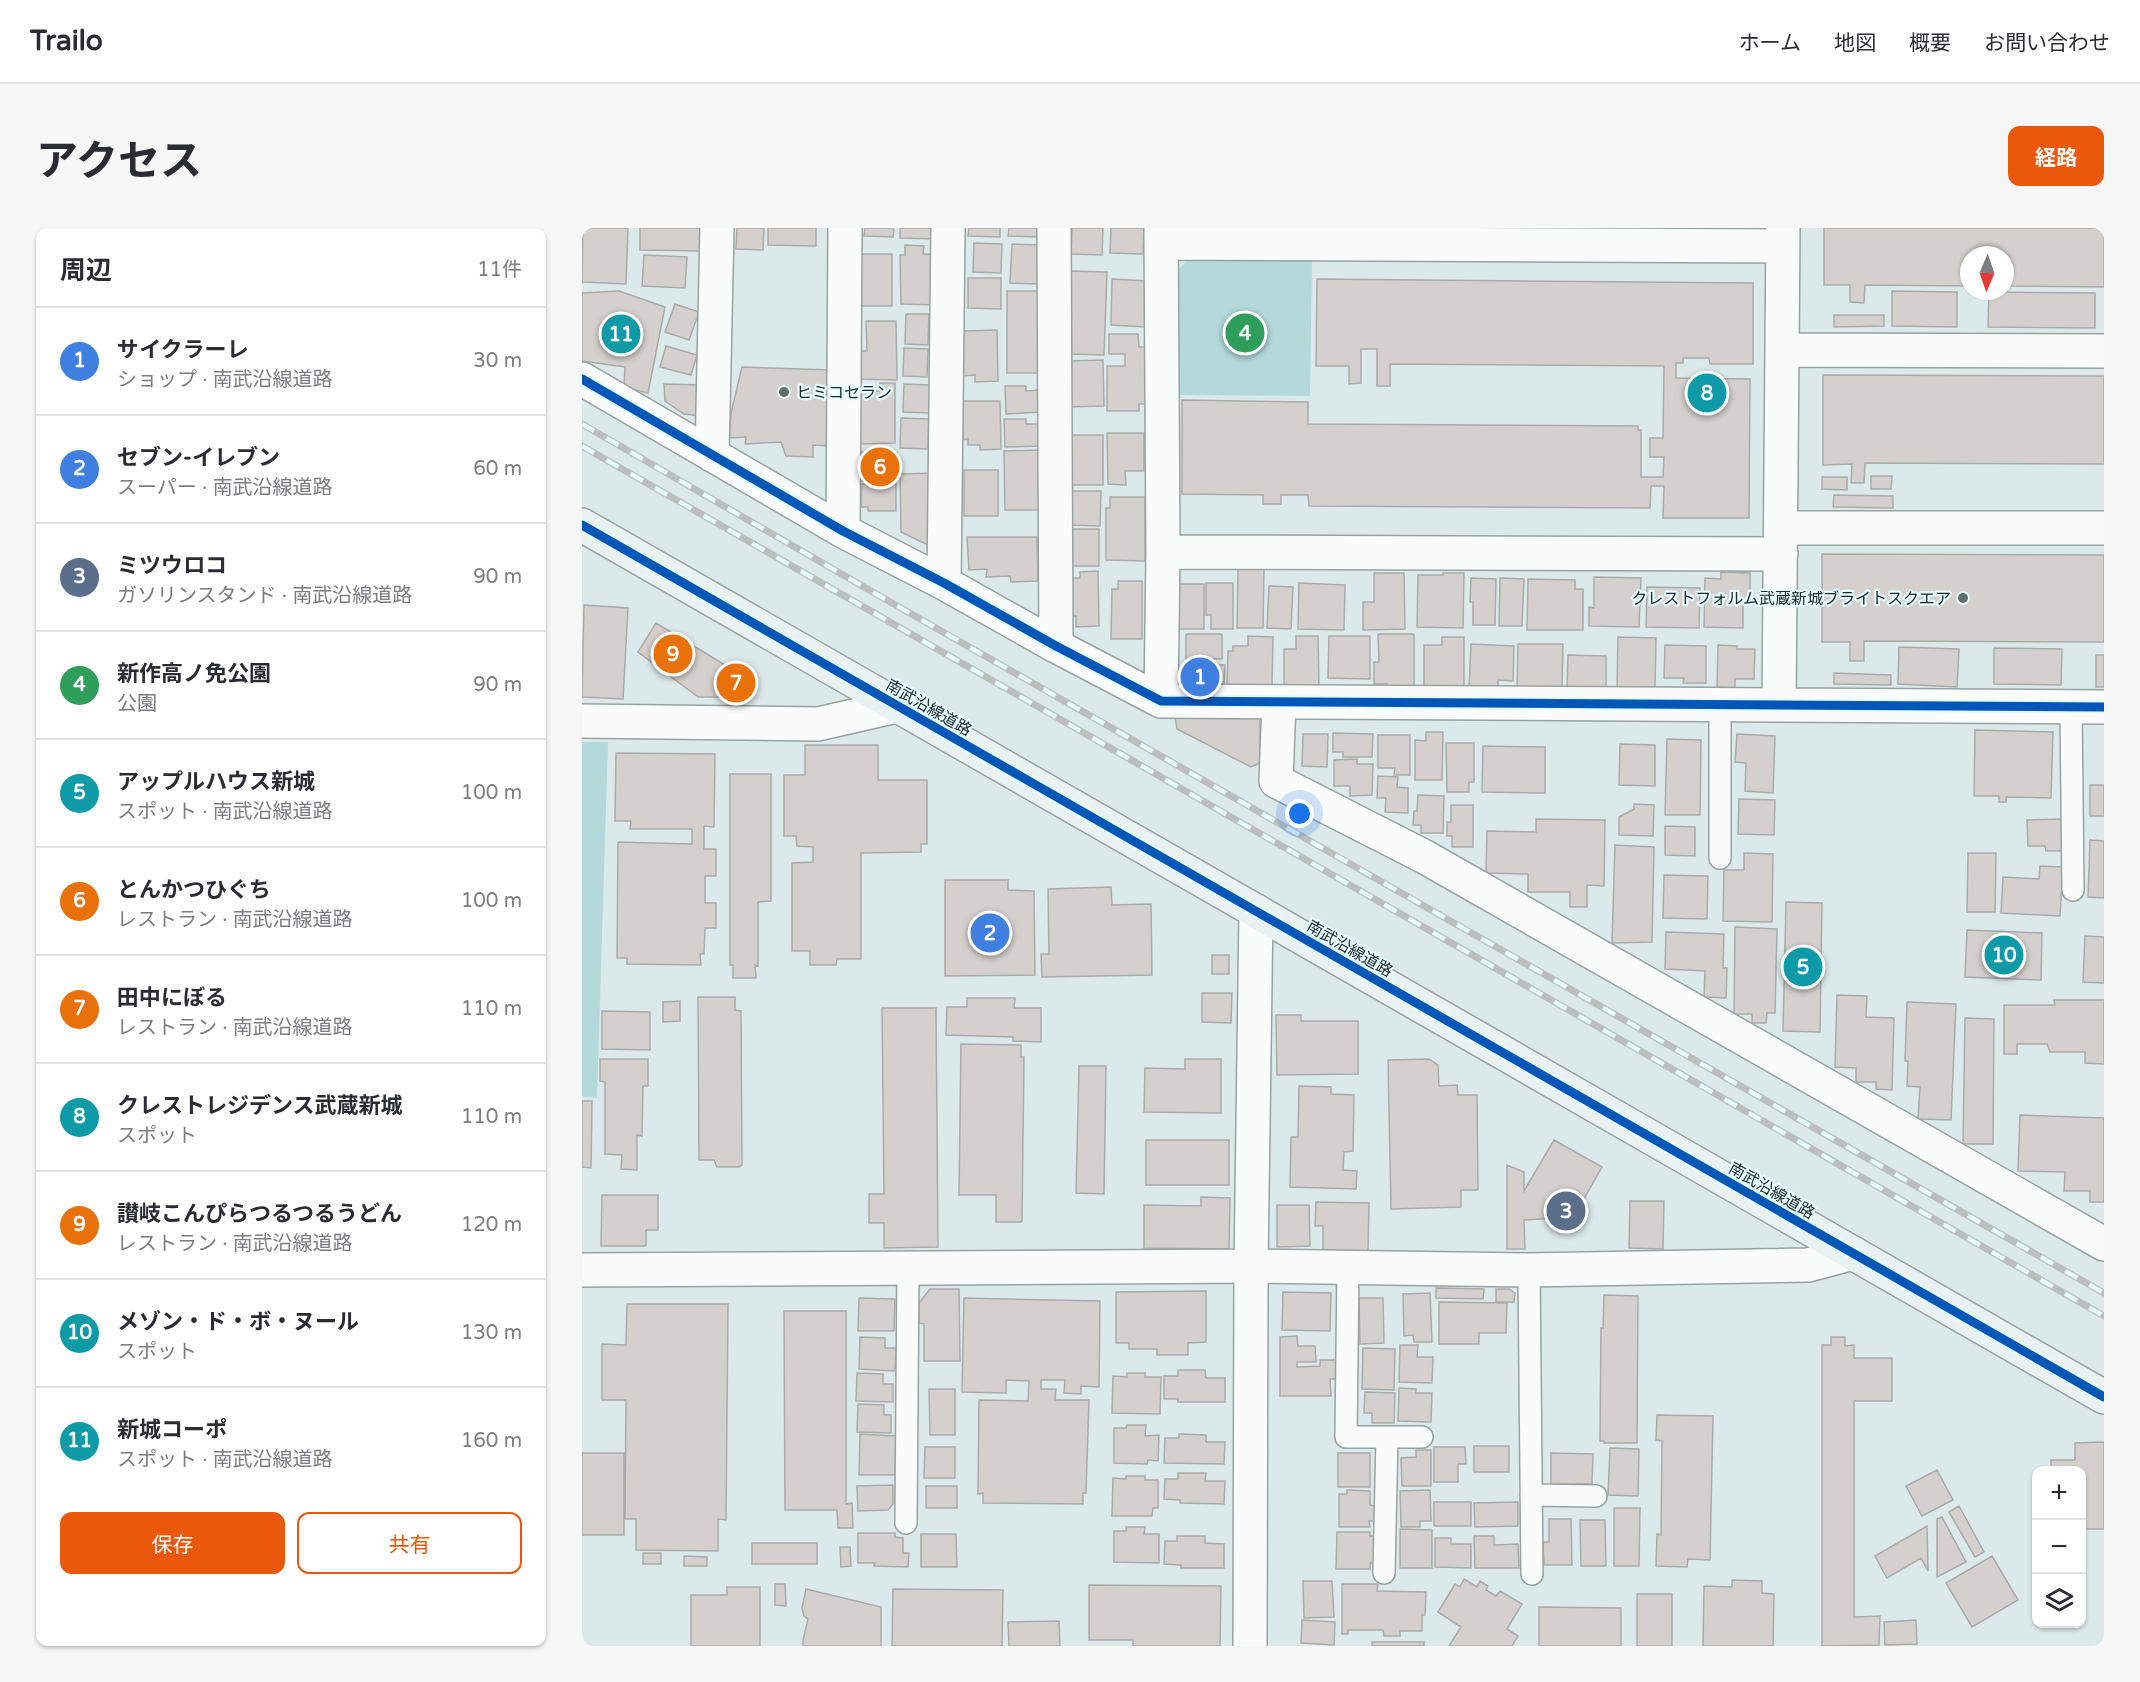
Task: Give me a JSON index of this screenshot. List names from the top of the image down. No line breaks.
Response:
{"streets":{"street":["南武沿線道路"]},"places":["ヒミコセラン","クレストフォルム武蔵新城ブライトスクエア"],"north":"bottom","page":{"header":"Trailo","nav":["ホーム","地図","概要","お問い合わせ"],"title":"アクセス","buttons":["経路",["保存","共有"]],"heading":["周辺","11件"],"list":[{"mark":"1","name":"サイクラーレ","note":"ショップ · 南武沿線道路","value":"30 m"},{"mark":"2","name":"セブン-イレブン","note":"スーパー · 南武沿線道路","value":"60 m"},{"mark":"3","name":"ミツウロコ","note":"ガソリンスタンド · 南武沿線道路","value":"90 m"},{"mark":"4","name":"新作高ノ免公園","note":"公園","value":"90 m"},{"mark":"5","name":"アップルハウス新城","note":"スポット · 南武沿線道路","value":"100 m"},{"mark":"6","name":"とんかつひぐち","note":"レストラン · 南武沿線道路","value":"100 m"},{"mark":"7","name":"田中にぼる","note":"レストラン · 南武沿線道路","value":"110 m"},{"mark":"8","name":"クレストレジデンス武蔵新城","note":"スポット","value":"110 m"},{"mark":"9","name":"讃岐こんぴらつるつるうどん","note":"レストラン · 南武沿線道路","value":"120 m"},{"mark":"10","name":"メゾン・ド・ボ・ヌール","note":"スポット","value":"130 m"},{"mark":"11","name":"新城コーポ","note":"スポット · 南武沿線道路","value":"160 m"}],"pins":["4","11","8","6","9","1","7","2","10","5","3"],"map_buttons":["+","−"]}}
